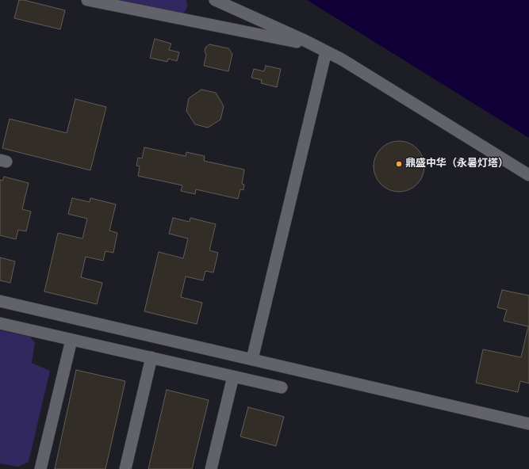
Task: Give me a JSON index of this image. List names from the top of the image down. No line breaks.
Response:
{"places":["鼎盛中华（永暑灯塔）"]}
